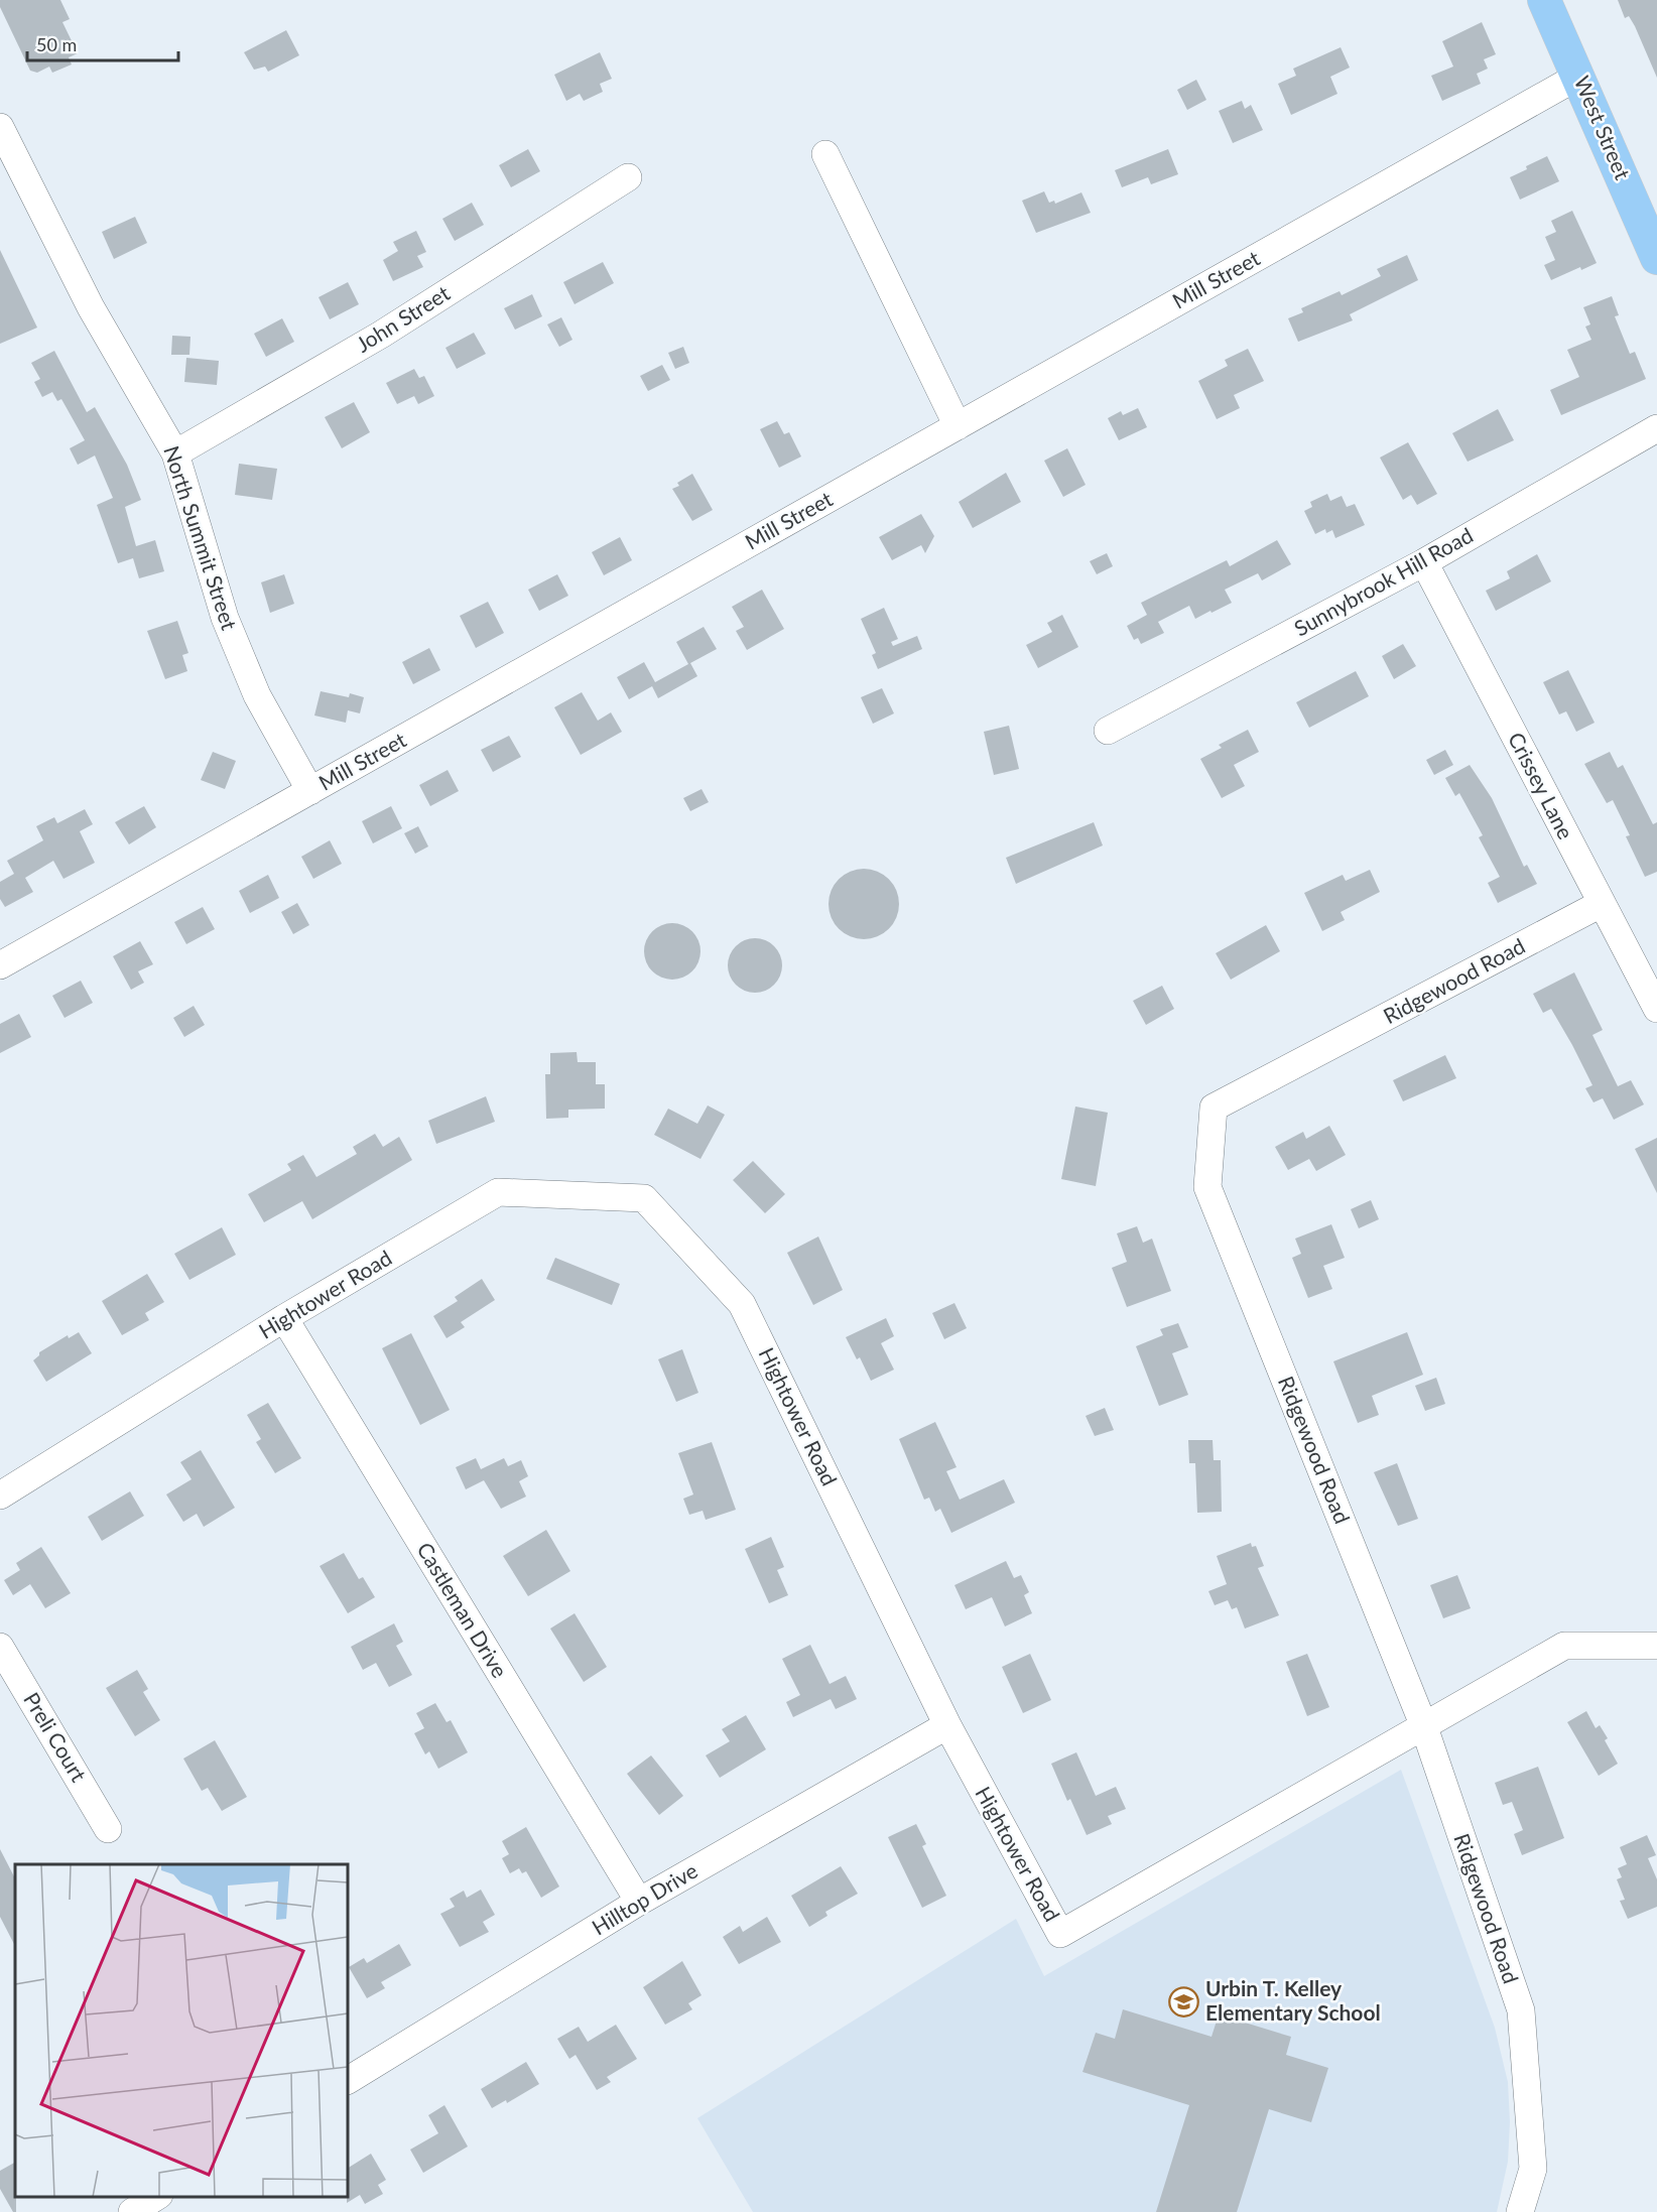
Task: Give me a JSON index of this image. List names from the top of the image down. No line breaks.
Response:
{"streets":{"main road":["West Street"],"street":["Mill Street","John Street","North Summit Street","Sunnybrook Hill Road","Crissey Lane","Ridgewood Road","Hightower Road","Castleman Drive","Preli Court","Hilltop Drive"]},"crossings":[["West Street","Mill Street"],["Mill Street","North Summit Street"],["John Street","North Summit Street"],["Sunnybrook Hill Road","Crissey Lane"],["Crissey Lane","Ridgewood Road"],["Ridgewood Road","Hightower Road"],["Hightower Road","Castleman Drive"],["Hightower Road","Hilltop Drive"],["Castleman Drive","Hilltop Drive"]],"places":{"school or university":["Urbin T. Kelley Elementary School"]},"scale_bar":"50 m"}
